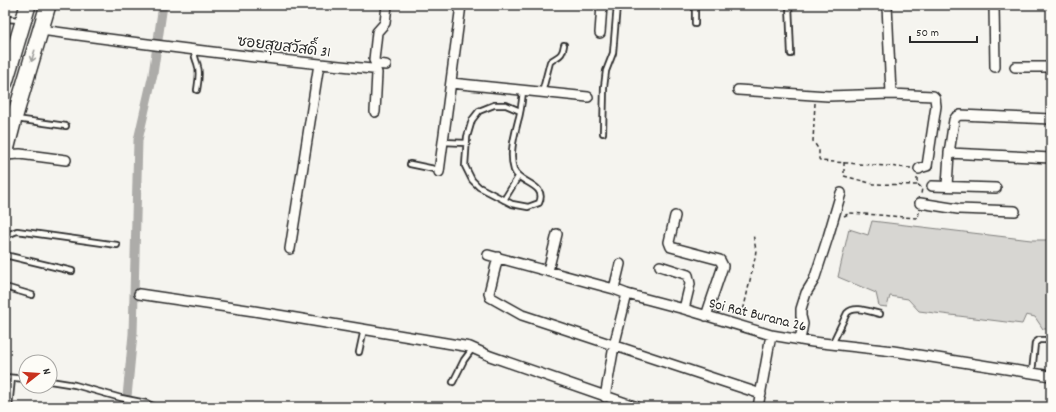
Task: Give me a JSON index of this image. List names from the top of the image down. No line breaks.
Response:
{"streets":{"street":["ซอยสุขสวัสดิ์ 31","Soi Rat Burana 26"]},"scale_bar":"50 m","north":"right"}
